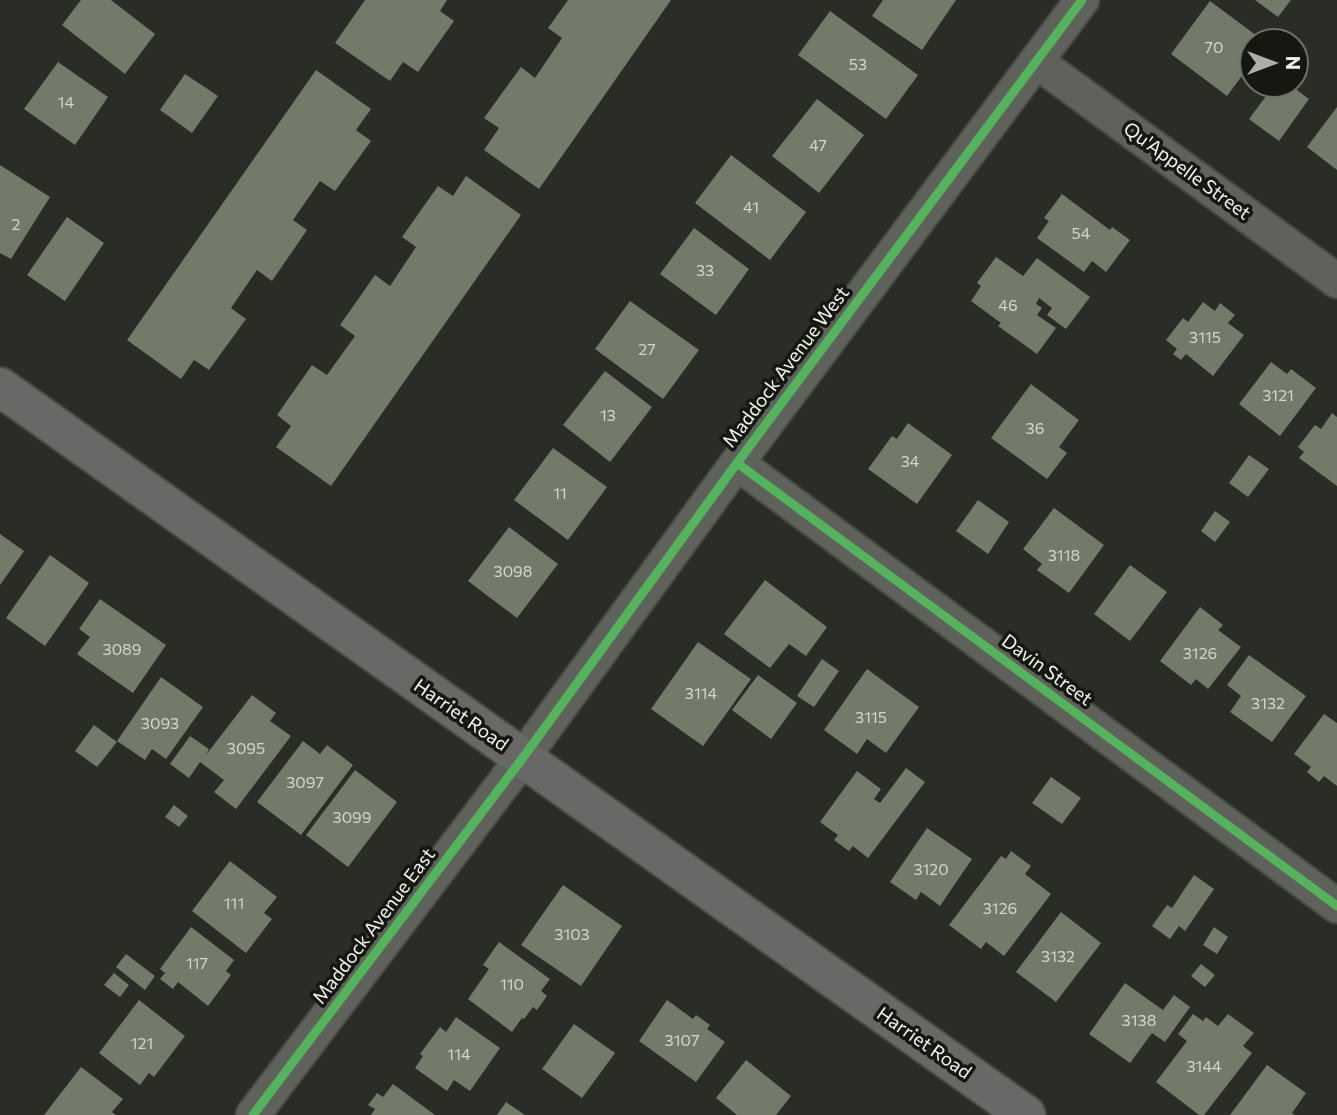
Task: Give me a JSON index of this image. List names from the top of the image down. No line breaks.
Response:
{"streets":{"main road":["Harriet Road"],"street":["Qu'Appelle Street","Maddock Avenue West","Davin Street","Maddock Avenue East"]},"crossings":[["Qu'Appelle Street","Maddock Avenue West"],["Maddock Avenue West","Davin Street"],["Maddock Avenue West","Harriet Road"],["Maddock Avenue West","Maddock Avenue East"],["Harriet Road","Maddock Avenue East"]],"house_numbers":["70","53","14","47","41","2","54","33","46","3115","27","3121","13","36","34","11","3118","3098","3089","3126","3114","3132","3115","3093","3095","3097","3099","3120","111","3126","3103","3132","117","110","3138","3107","121","114","3144"],"north":"right"}
